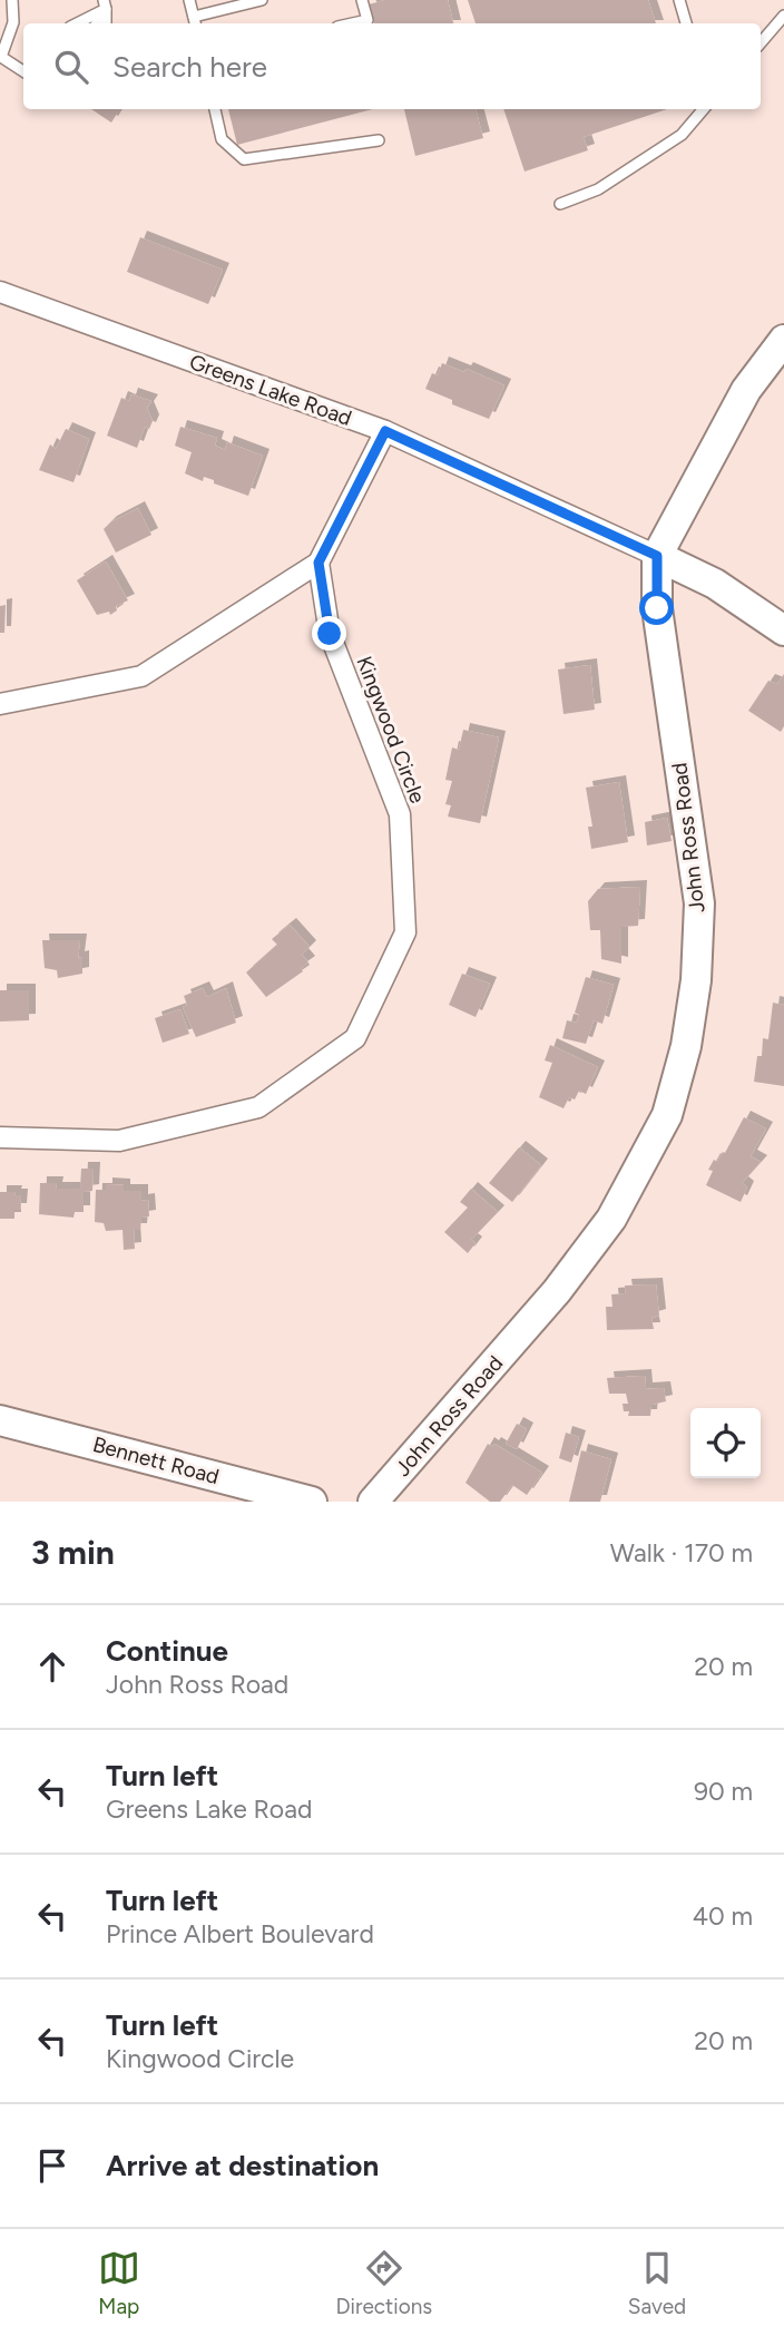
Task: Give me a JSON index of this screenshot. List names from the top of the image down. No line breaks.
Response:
{"streets":{"street":["Greens Lake Road","Kingwood Circle","John Ross Road","Bennett Road"]},"crossings":[["Greens Lake Road","John Ross Road"]],"page":{"search":"Search here","heading":["3 min","Walk · 170 m"],"list":[["Continue","John Ross Road","20 m"],["Turn left","Greens Lake Road","90 m"],["Turn left","Prince Albert Boulevard","40 m"],["Turn left","Kingwood Circle","20 m"],"Arrive at destination"],"nav":["Map","Directions","Saved"]}}
